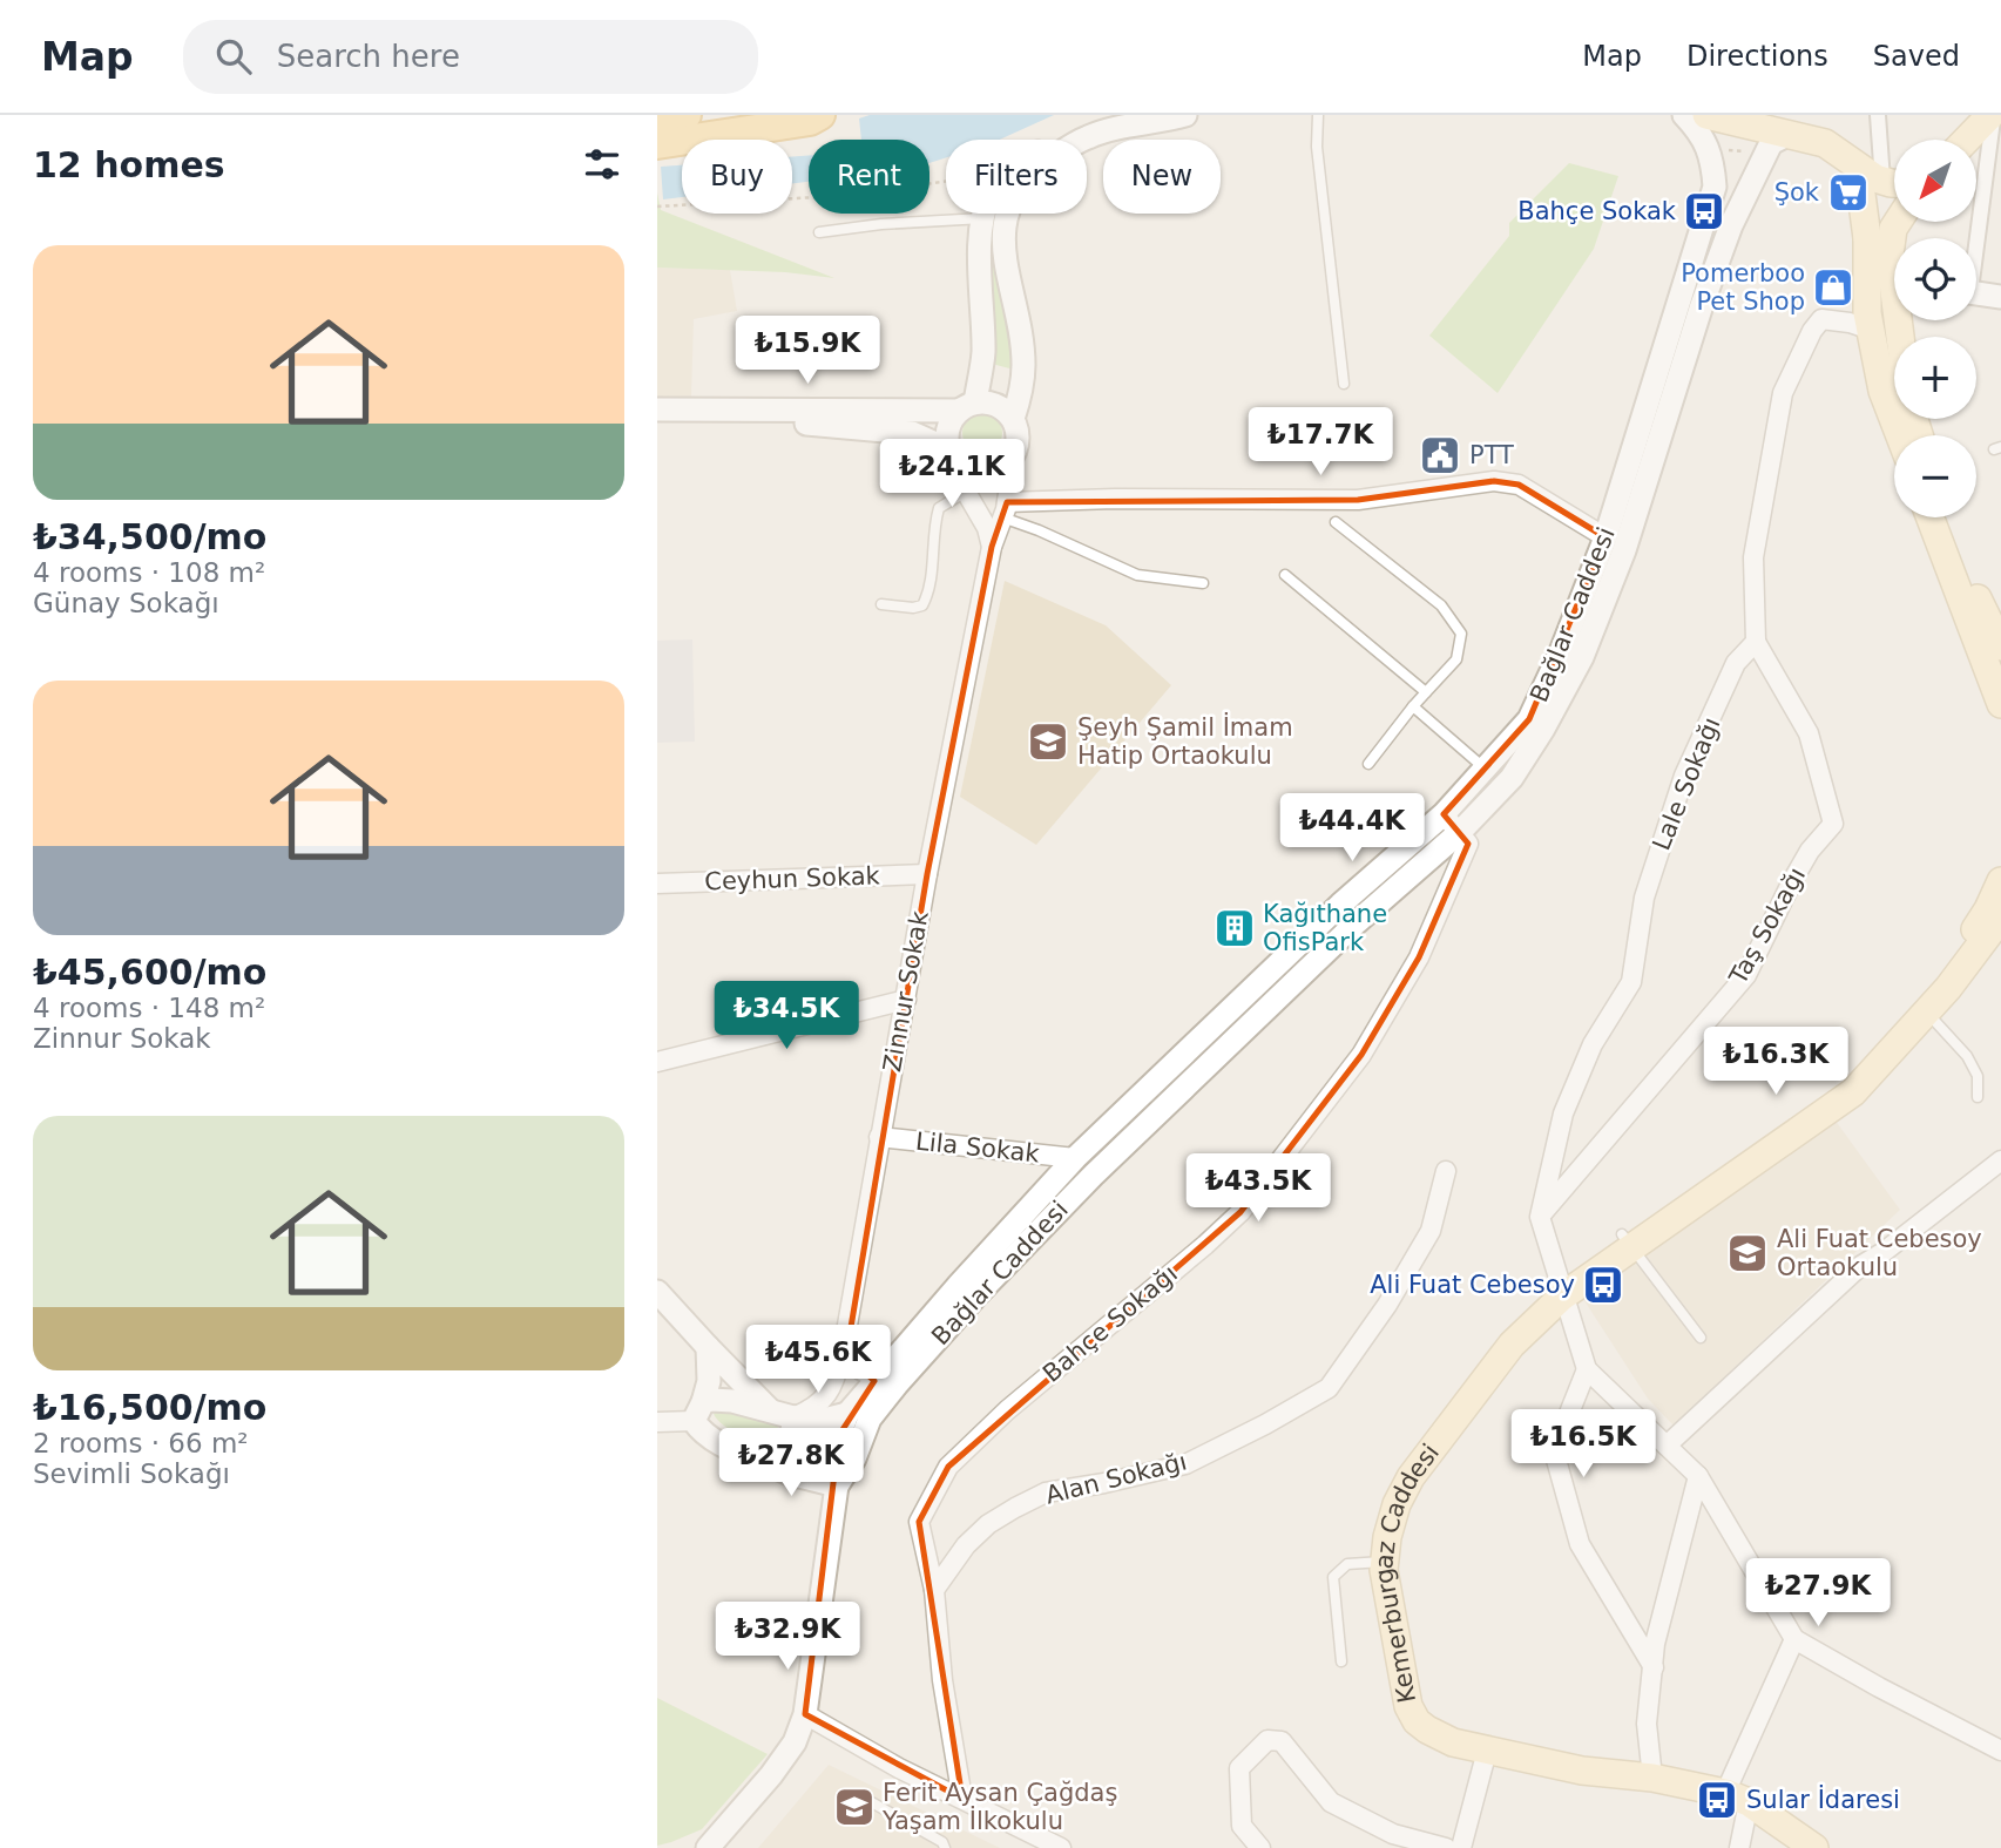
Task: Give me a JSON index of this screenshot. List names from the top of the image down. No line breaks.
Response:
{"streets":{"main road":["Kemerburgaz Caddesi"],"street":["Bağlar Caddesi","Lale Sokağı","Ceyhun Sokak","Taş Sokağı","Zinnur Sokak","Lila Sokak","Bahçe Sokağı","Alan Sokağı"]},"crossings":[["Bağlar Caddesi","Lila Sokak"],["Bağlar Caddesi","Bahçe Sokağı"],["Lale Sokağı","Taş Sokağı"],["Lale Sokağı","Kemerburgaz Caddesi"],["Ceyhun Sokak","Zinnur Sokak"],["Zinnur Sokak","Lila Sokak"],["Bahçe Sokağı","Alan Sokağı"]],"places":{"supermarket":["Şok"],"bus stop":["Bahçe Sokak","Ali Fuat Cebesoy","Sular İdaresi"],"shop":["Pomerboo Pet Shop"],"public building":["PTT"],"school or university":["Şeyh Şamil İmam Hatip Ortaokulu","Ali Fuat Cebesoy Ortaokulu","Ferit Aysan Çağdaş Yaşam İlkokulu"],"building":["Kağıthane OfisPark"]},"north":"bottom left","page":{"header":"Map","search":"Search here","nav":["Map","Directions","Saved"],"heading":"12 homes","map_buttons":["+","−"],"chip":["Buy","Rent","Filters","New"],"list":[{"name":"₺34,500/mo","note":"4 rooms · 108 m² · Günay Sokağı"},{"name":"₺45,600/mo","note":"4 rooms · 148 m² · Zinnur Sokak"},{"name":"₺16,500/mo","note":"2 rooms · 66 m² · Sevimli Sokağı"}],"price":["₺15.9K","₺17.7K","₺24.1K","₺44.4K","₺34.5K","₺16.3K","₺43.5K","₺45.6K","₺16.5K","₺27.8K","₺27.9K","₺32.9K"]}}
